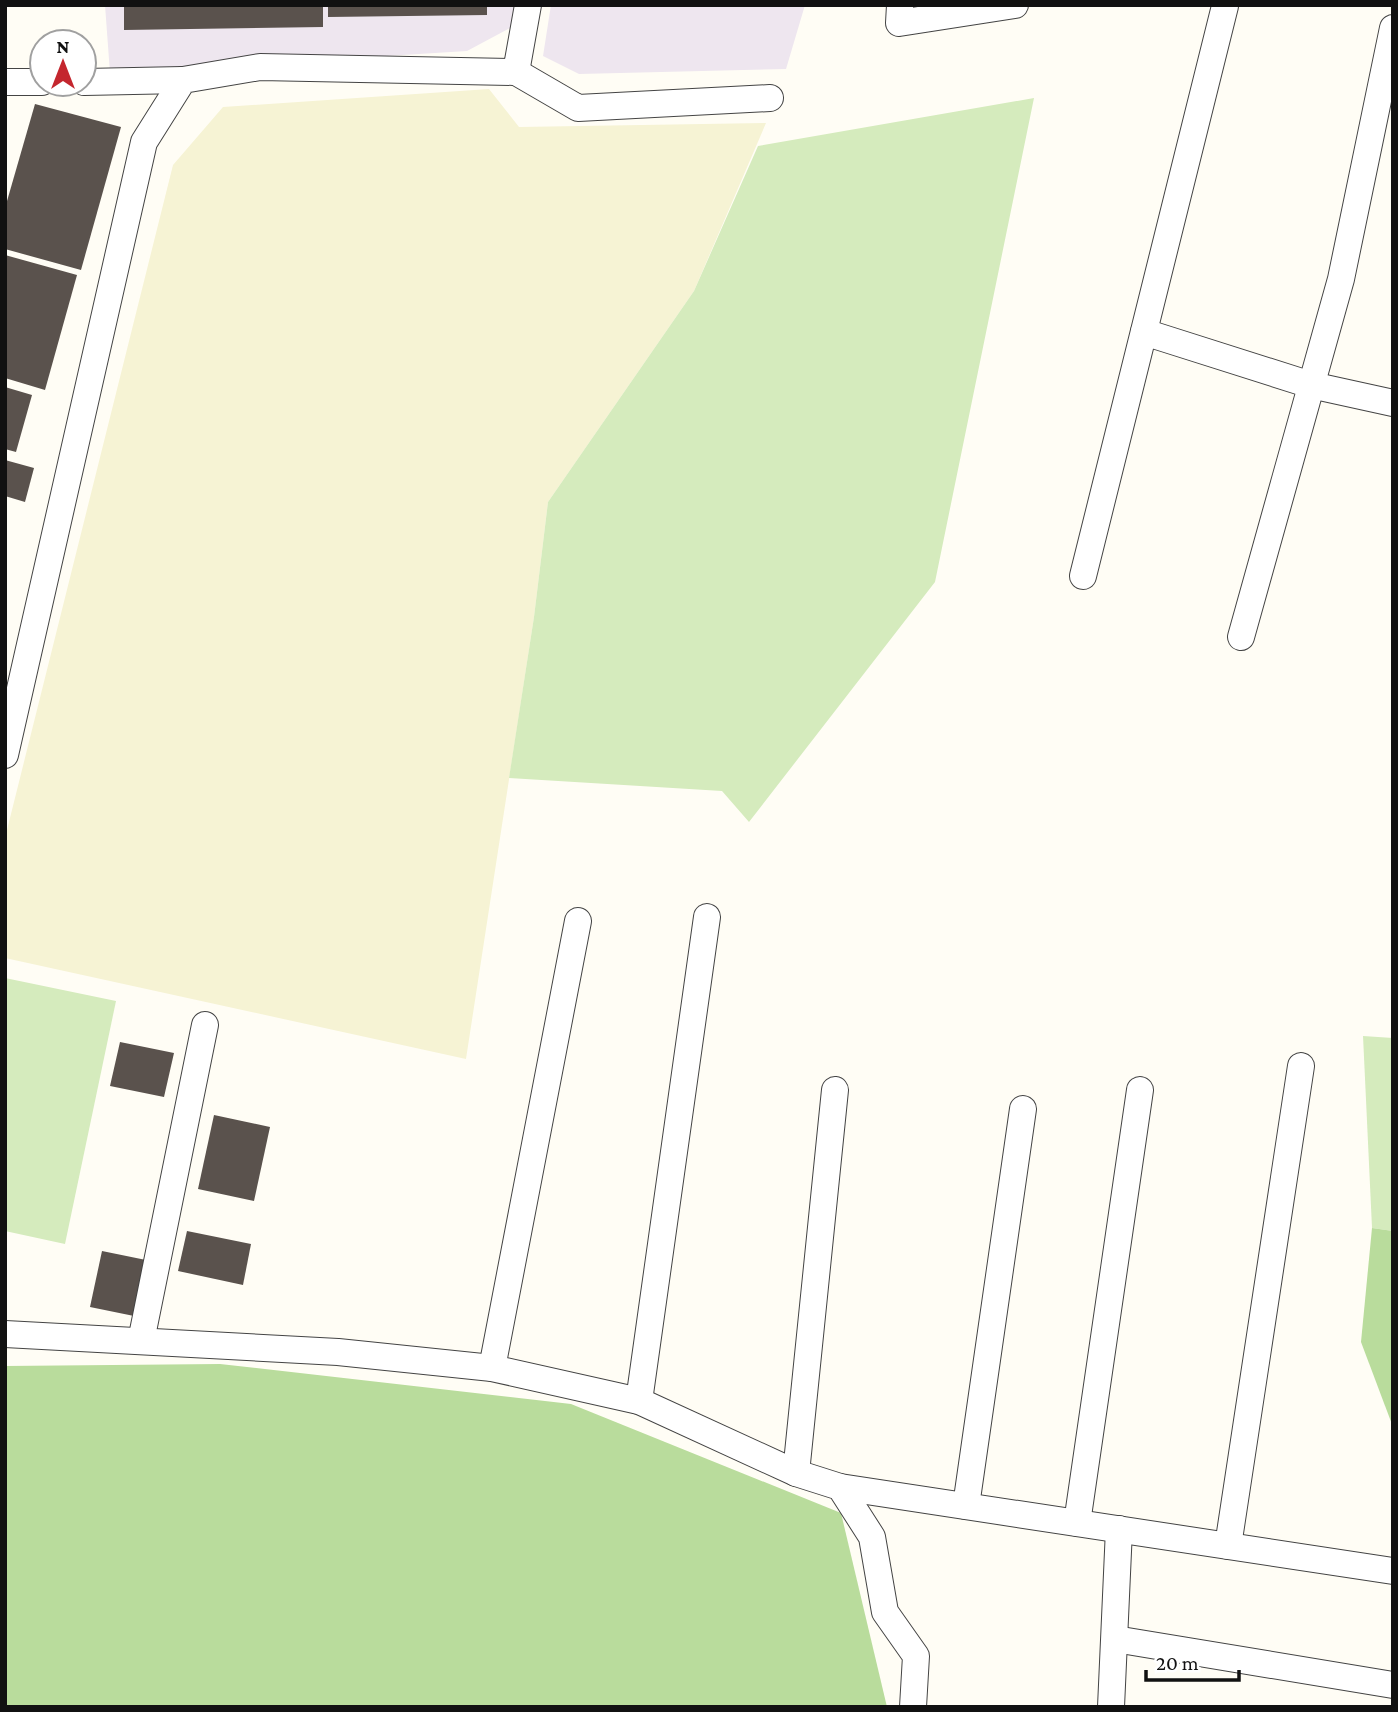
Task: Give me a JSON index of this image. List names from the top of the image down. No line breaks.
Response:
{"scale_bar":"20 m","north":"top"}
